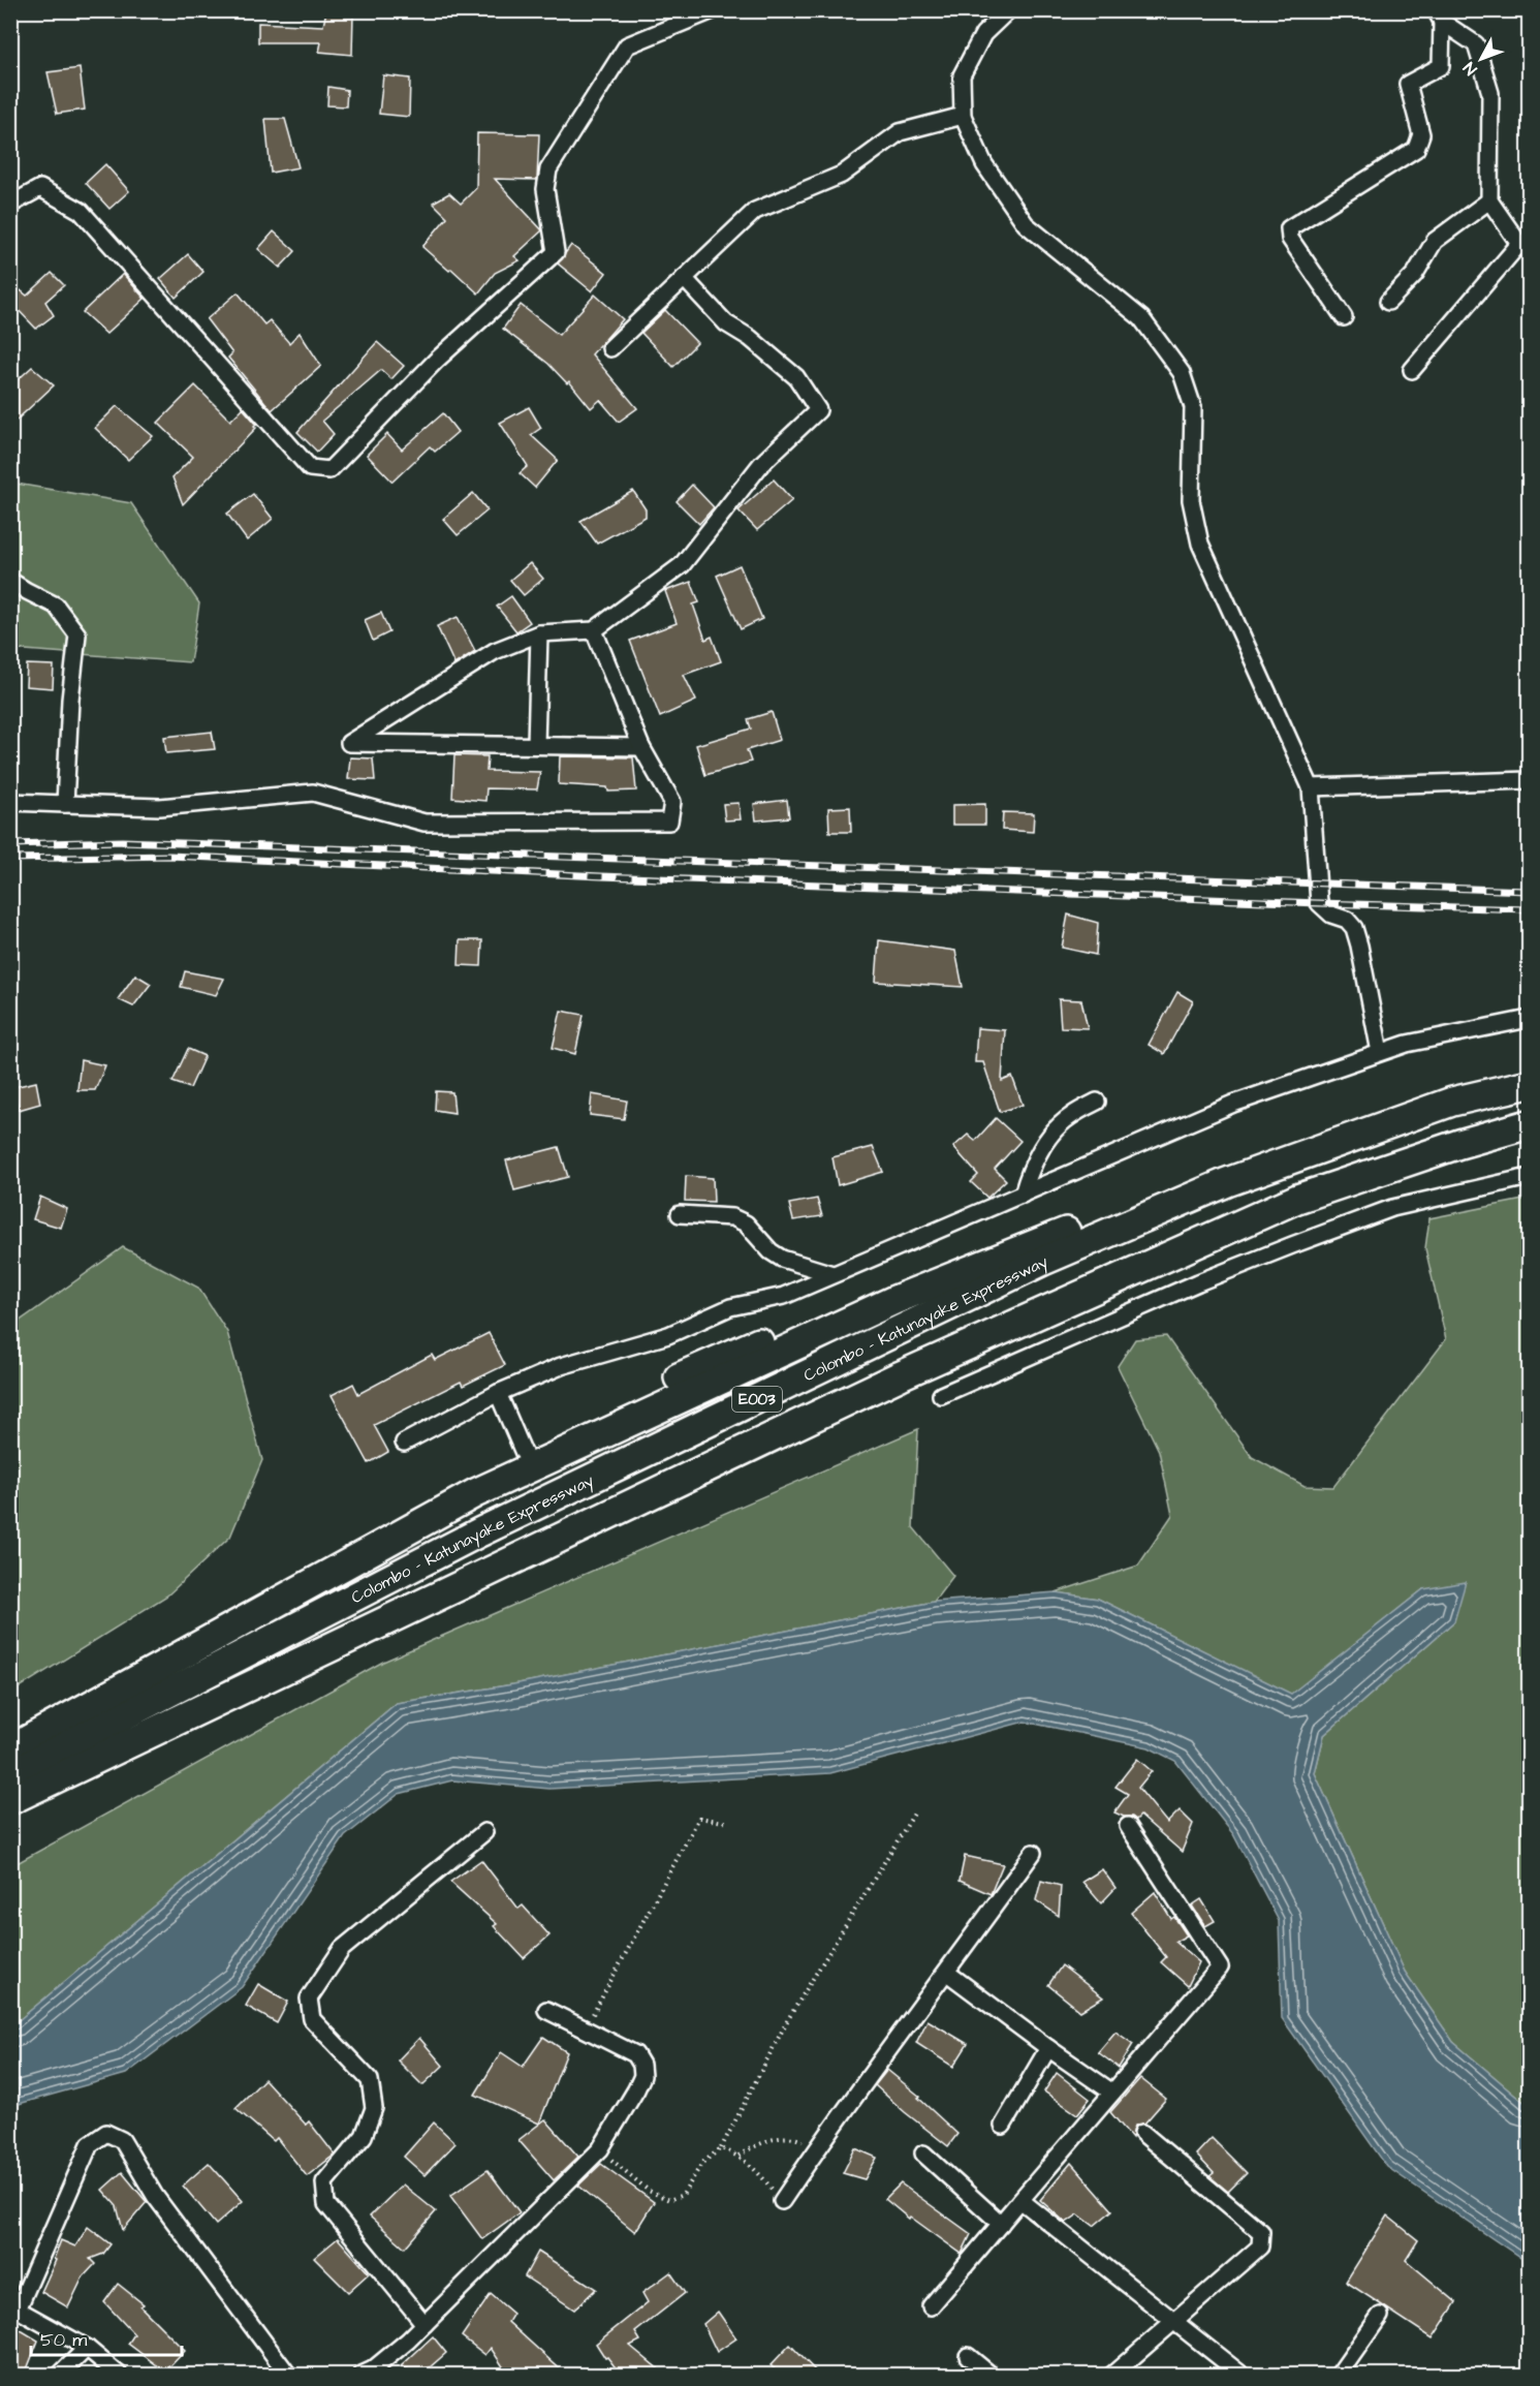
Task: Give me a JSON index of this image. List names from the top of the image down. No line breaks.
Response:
{"streets":{"highway":["Colombo - Katunayake Expressway","E003"]},"scale_bar":"50 m","north":"bottom left"}
